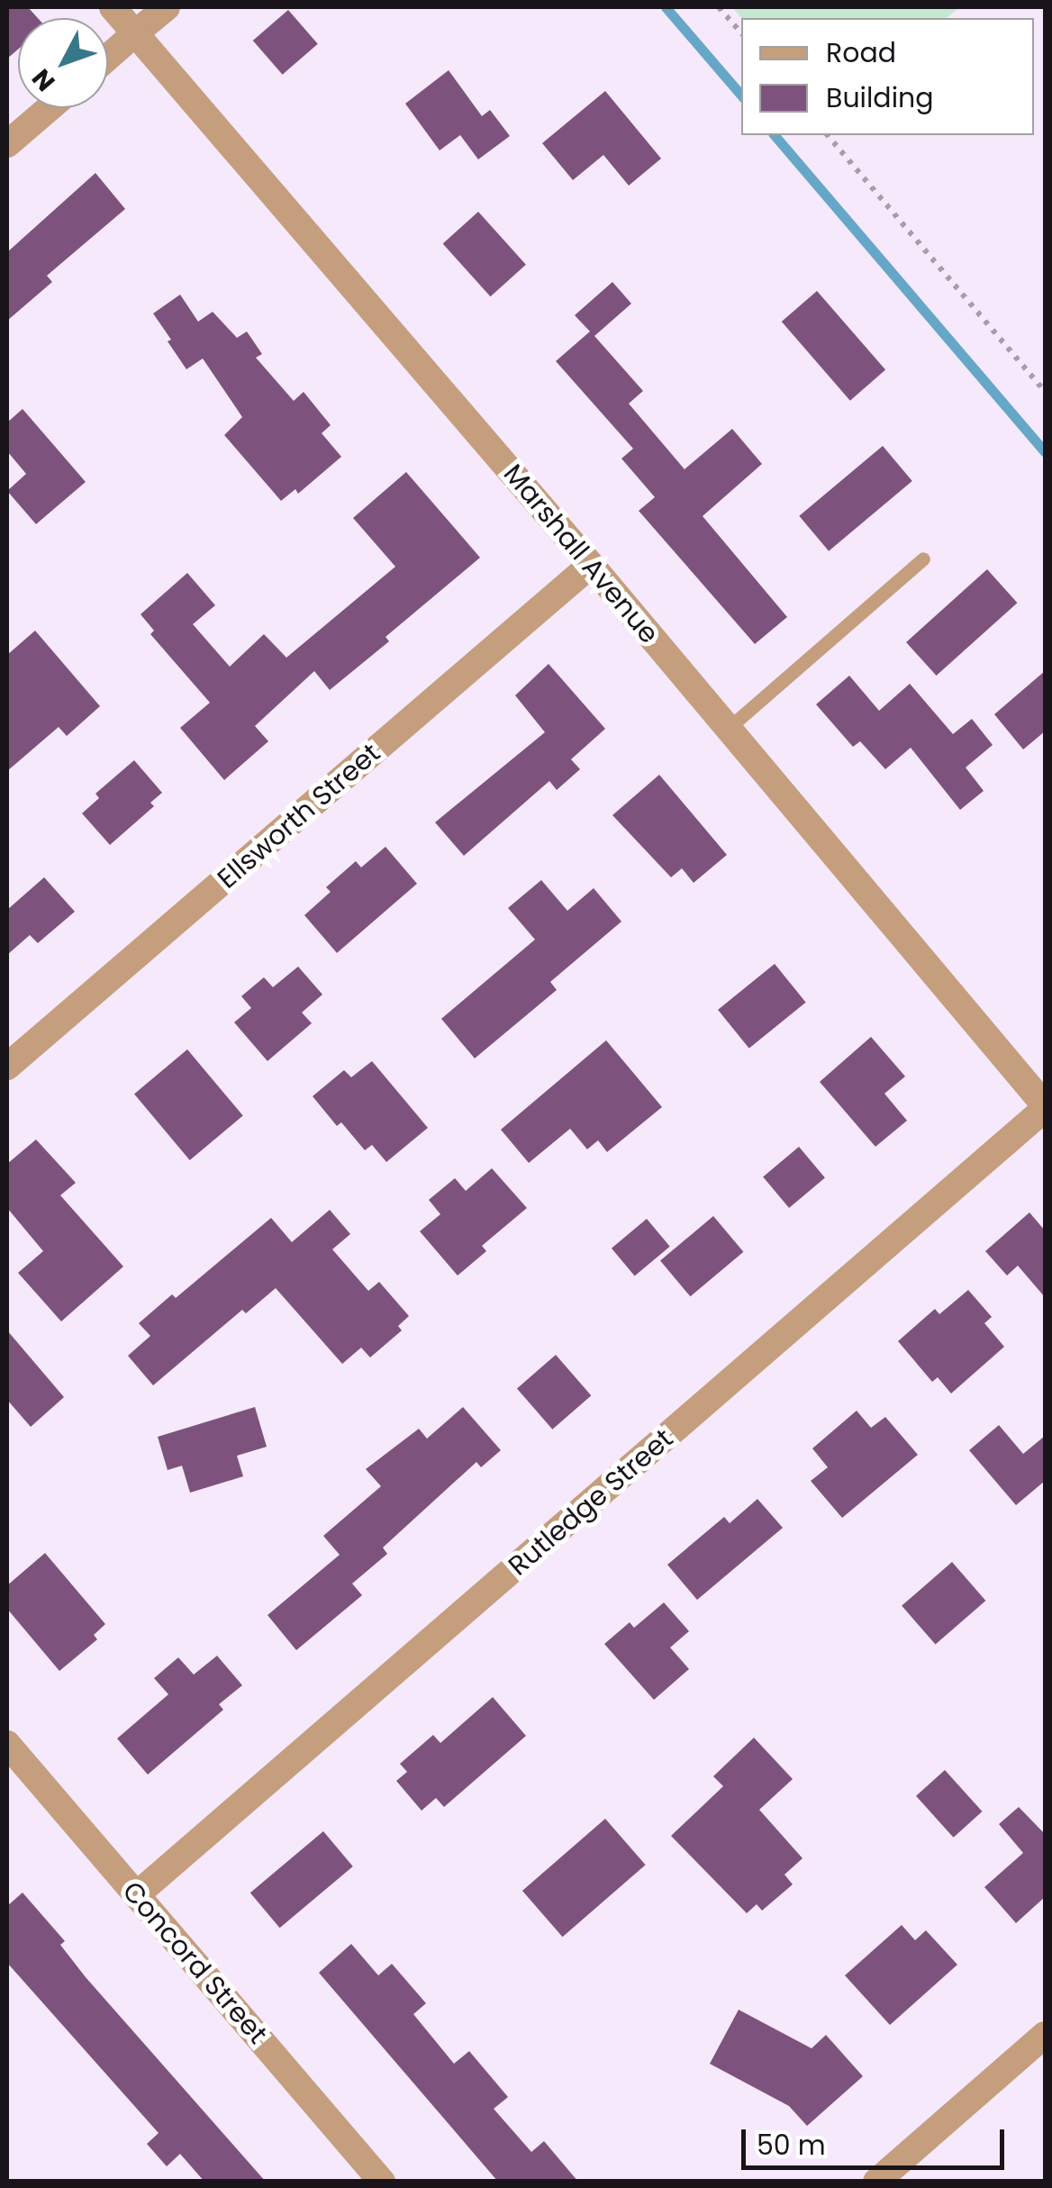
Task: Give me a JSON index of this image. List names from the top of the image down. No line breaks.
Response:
{"streets":{"street":["Marshall Avenue","Ellsworth Street","Rutledge Street","Concord Street"]},"crossings":[["Marshall Avenue","Ellsworth Street"],["Marshall Avenue","Rutledge Street"],["Rutledge Street","Concord Street"]],"legend":["Road","Building"],"scale_bar":"50 m","north":"bottom left"}
